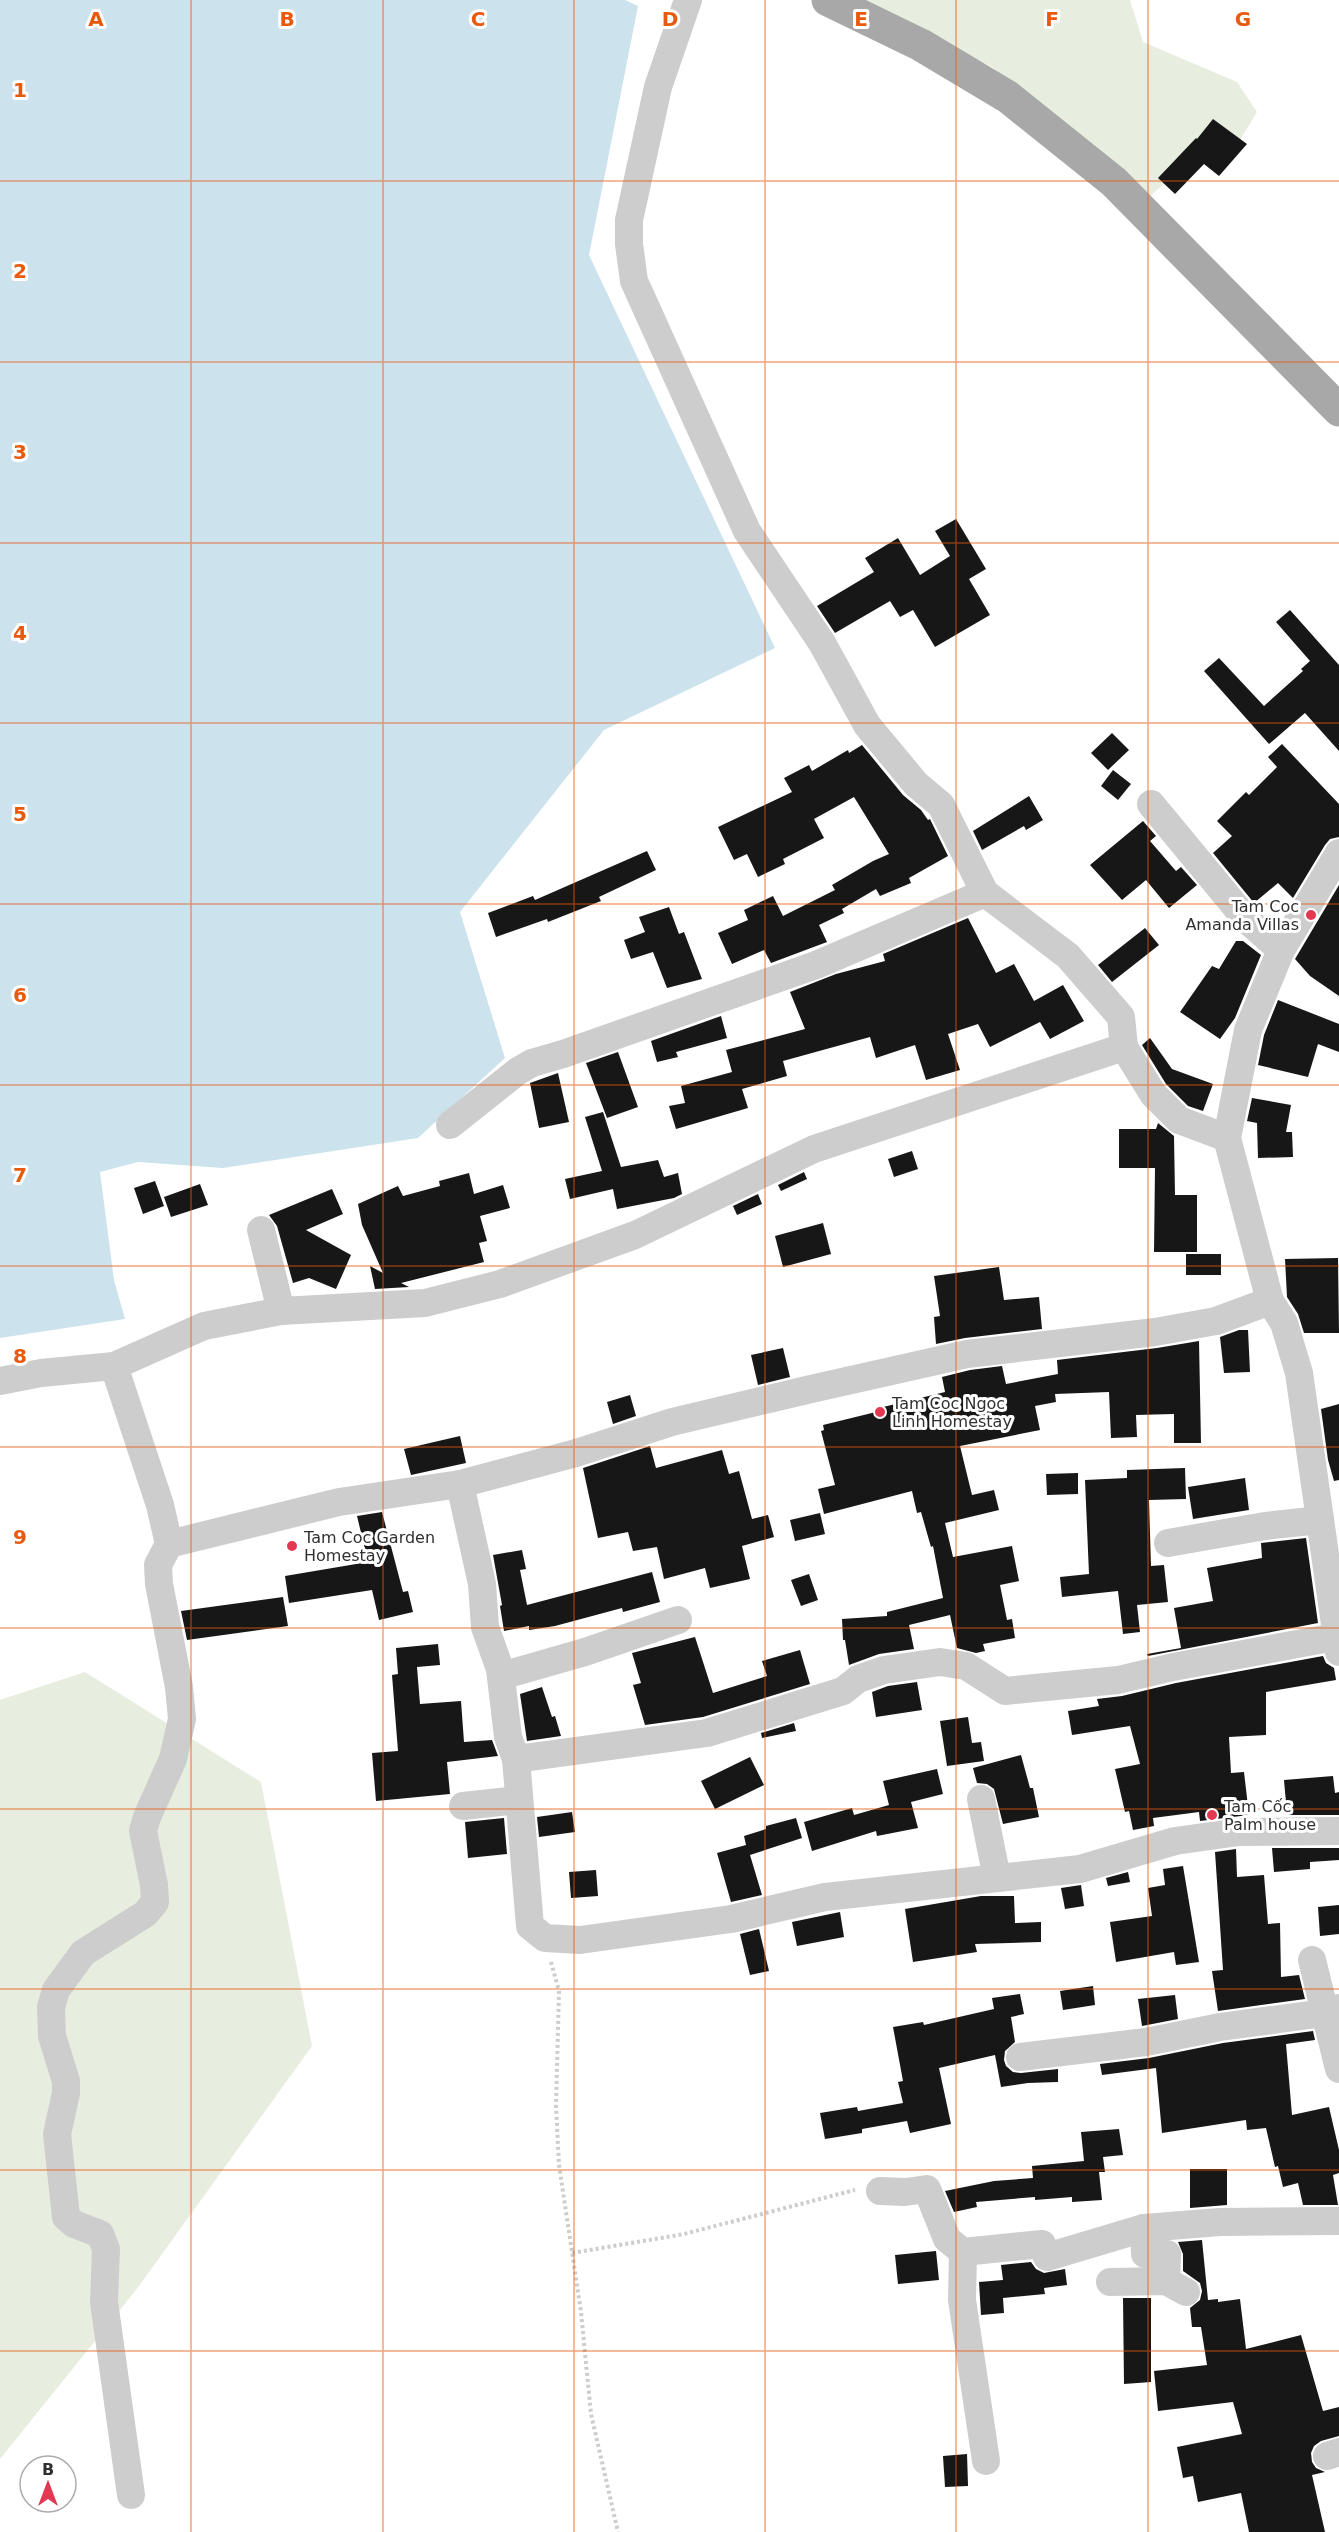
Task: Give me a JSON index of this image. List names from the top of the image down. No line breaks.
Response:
{"places":["Tam Coc Amanda Villas","Tam Coc Ngoc Linh Homestay","Tam Coc Garden Homestay","Tam Cốc Palm house"],"north":"top","grid":{"columns":["A","B","C","D","E","F","G"],"rows":["1","2","3","4","5","6","7","8","9"]}}
